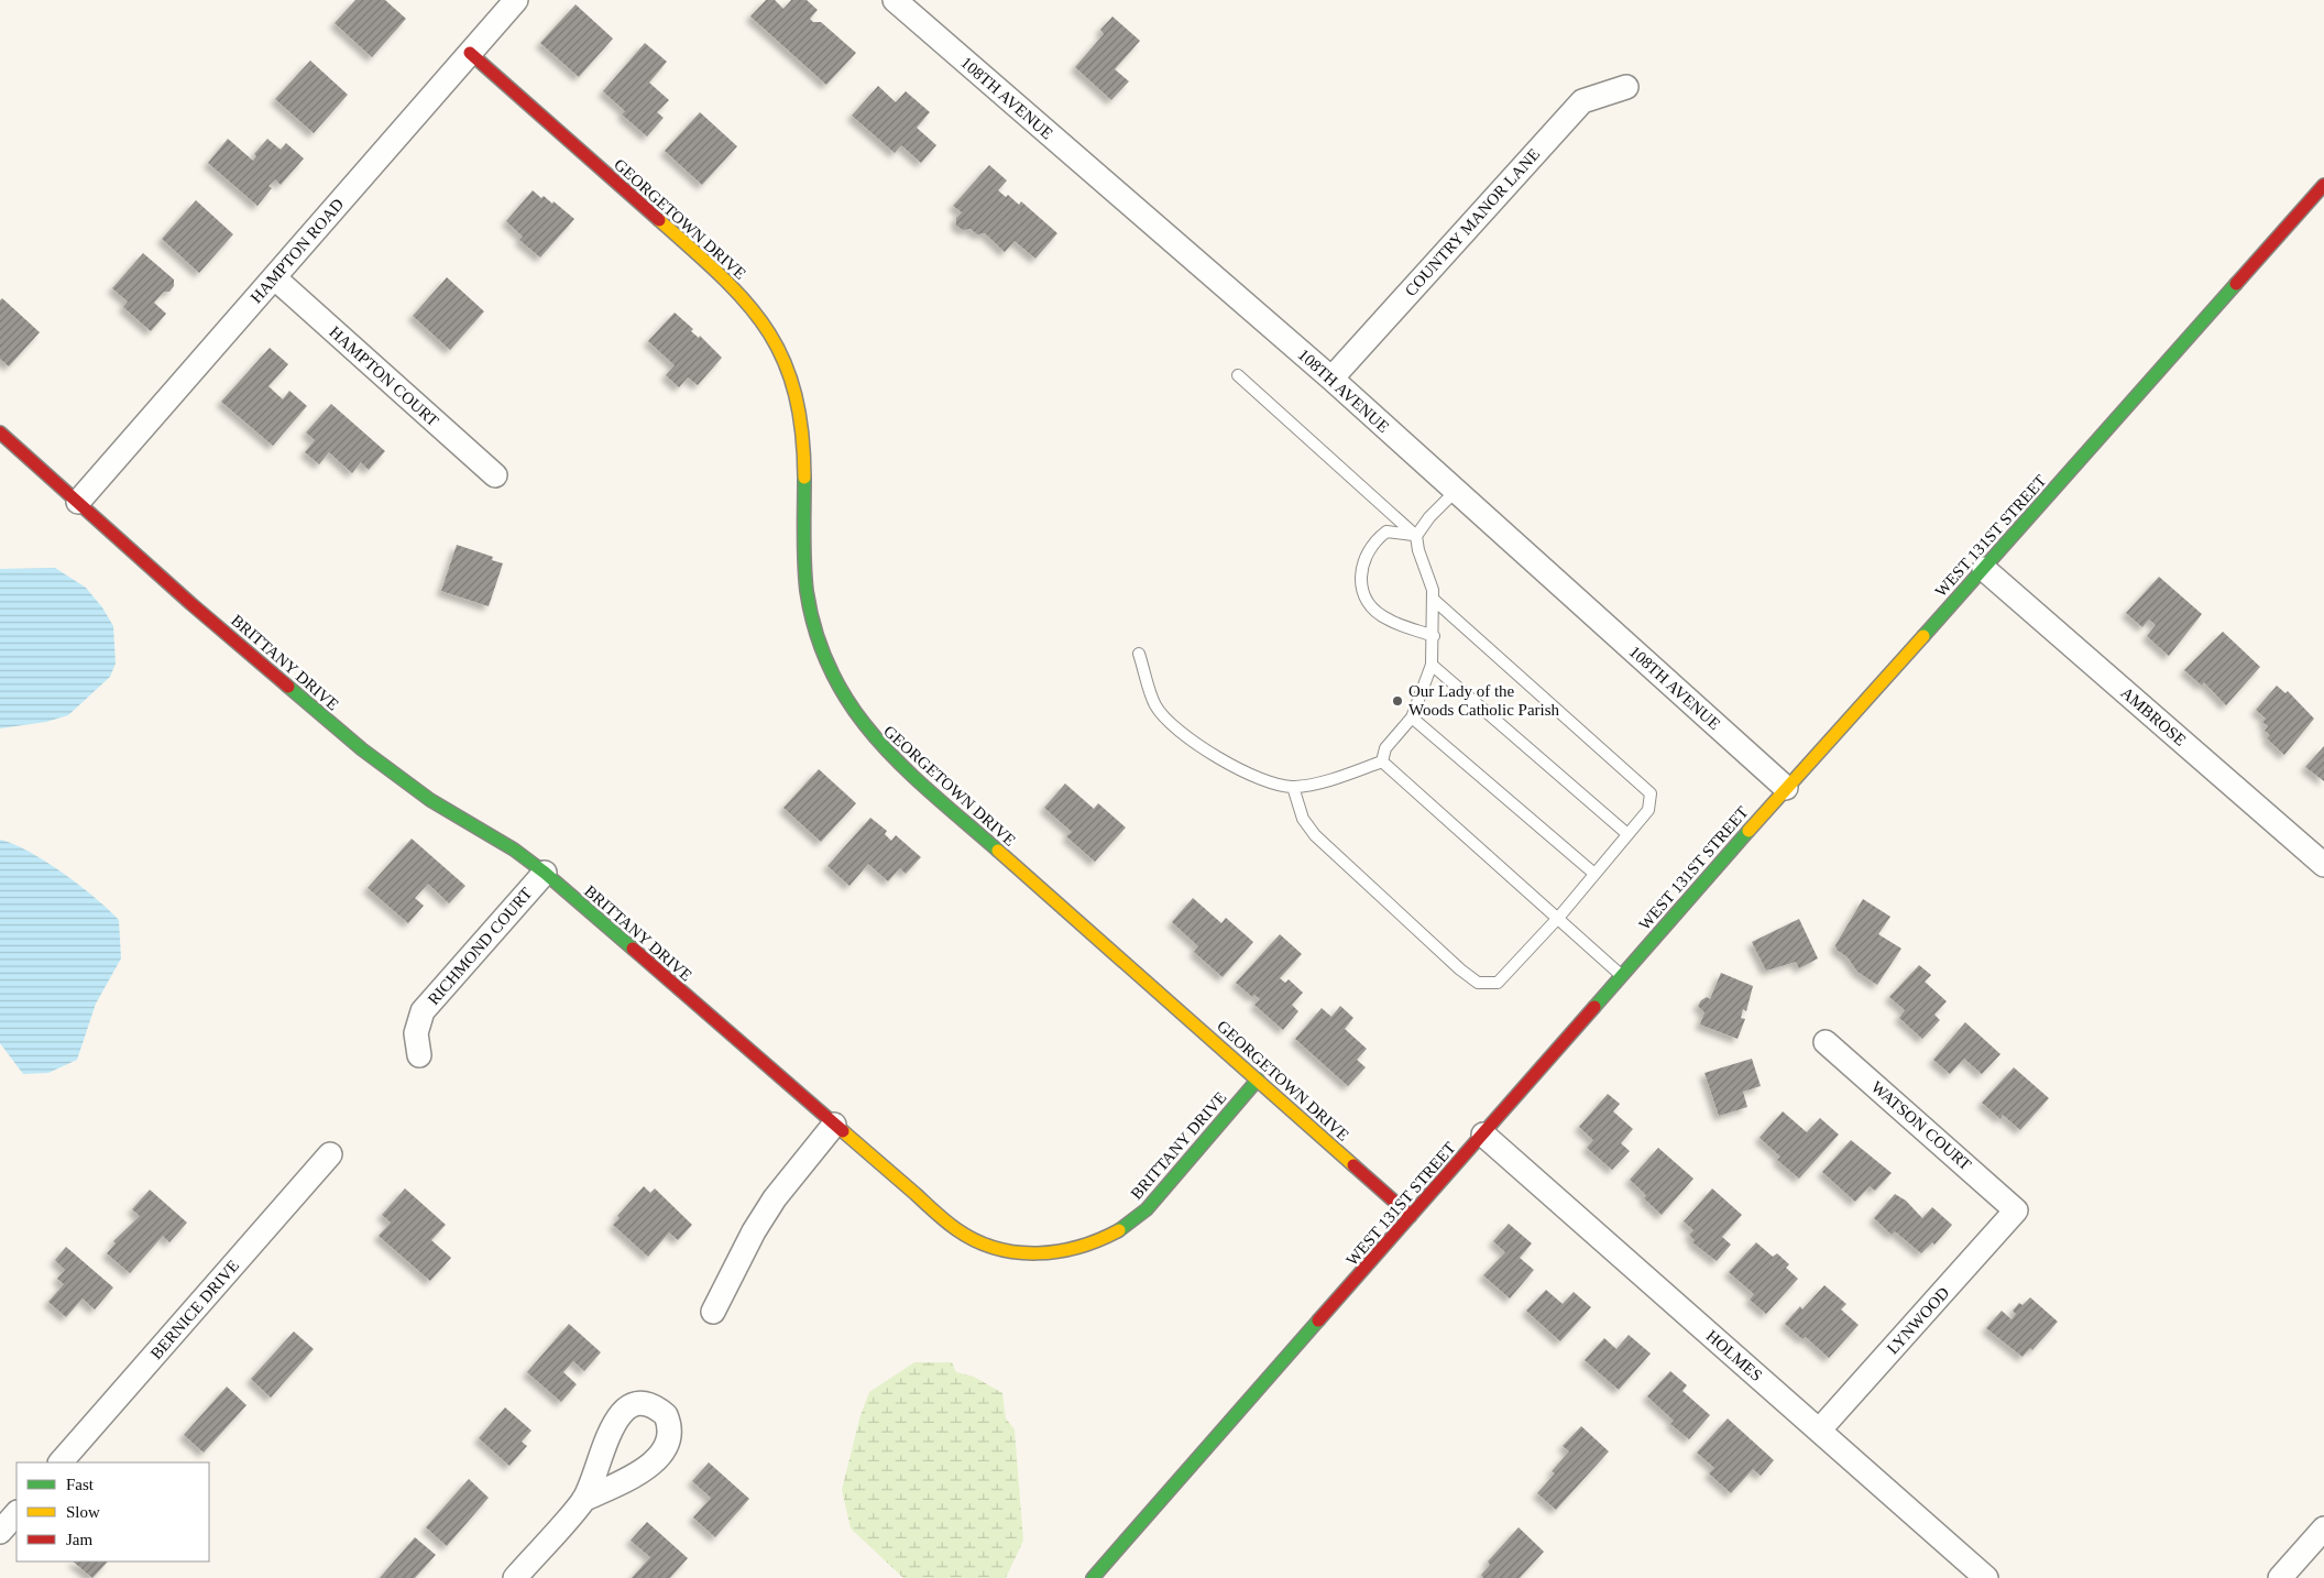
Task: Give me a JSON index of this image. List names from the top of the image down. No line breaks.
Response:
{"streets":{"street":["108TH AVENUE","GEORGETOWN DRIVE","COUNTRY MANOR LANE","HAMPTON ROAD","HAMPTON COURT","WEST 131ST STREET","BRITTANY DRIVE","AMBROSE","RICHMOND COURT","WATSON COURT","BERNICE DRIVE","LYNWOOD","HOLMES"]},"crossings":[["108TH AVENUE","COUNTRY MANOR LANE"],["108TH AVENUE","WEST 131ST STREET"],["GEORGETOWN DRIVE","HAMPTON ROAD"],["GEORGETOWN DRIVE","WEST 131ST STREET"],["GEORGETOWN DRIVE","BRITTANY DRIVE"],["HAMPTON ROAD","HAMPTON COURT"],["HAMPTON ROAD","BRITTANY DRIVE"],["WEST 131ST STREET","AMBROSE"],["WEST 131ST STREET","HOLMES"],["BRITTANY DRIVE","RICHMOND COURT"],["WATSON COURT","LYNWOOD"],["LYNWOOD","HOLMES"]],"places":["Our Lady of the Woods Catholic Parish"],"legend":["Fast","Slow","Jam"]}
